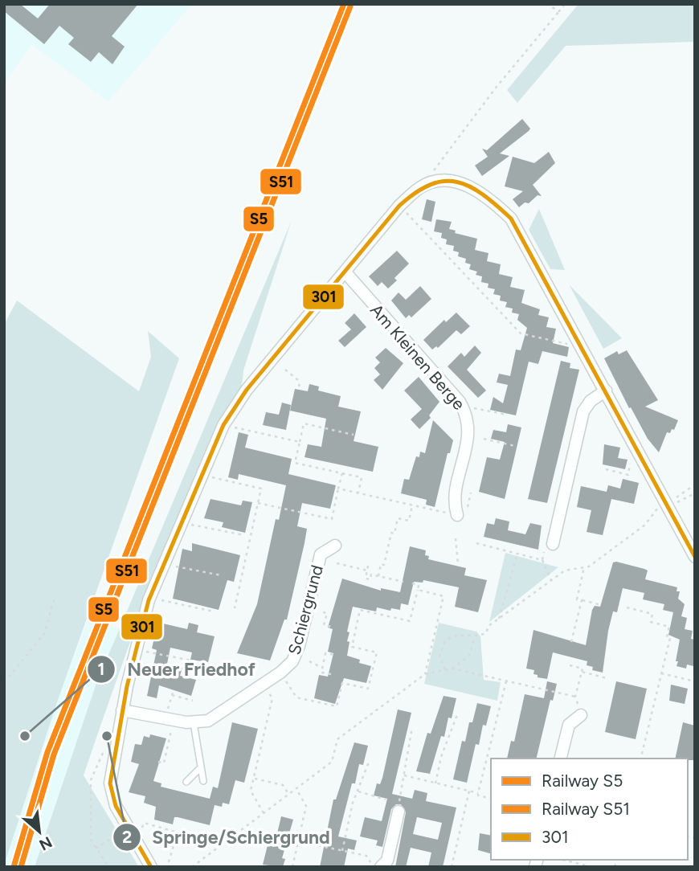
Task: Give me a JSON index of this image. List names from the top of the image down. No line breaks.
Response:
{"streets":{"street":["Am Kleinen Berge","Schiergrund"]},"places":["Neuer Friedhof","Springe/Schiergrund"],"lines":["rail line S5","rail line S51","transit line 301"],"legend":["Railway S5","Railway S51","301"],"north":"bottom right"}
